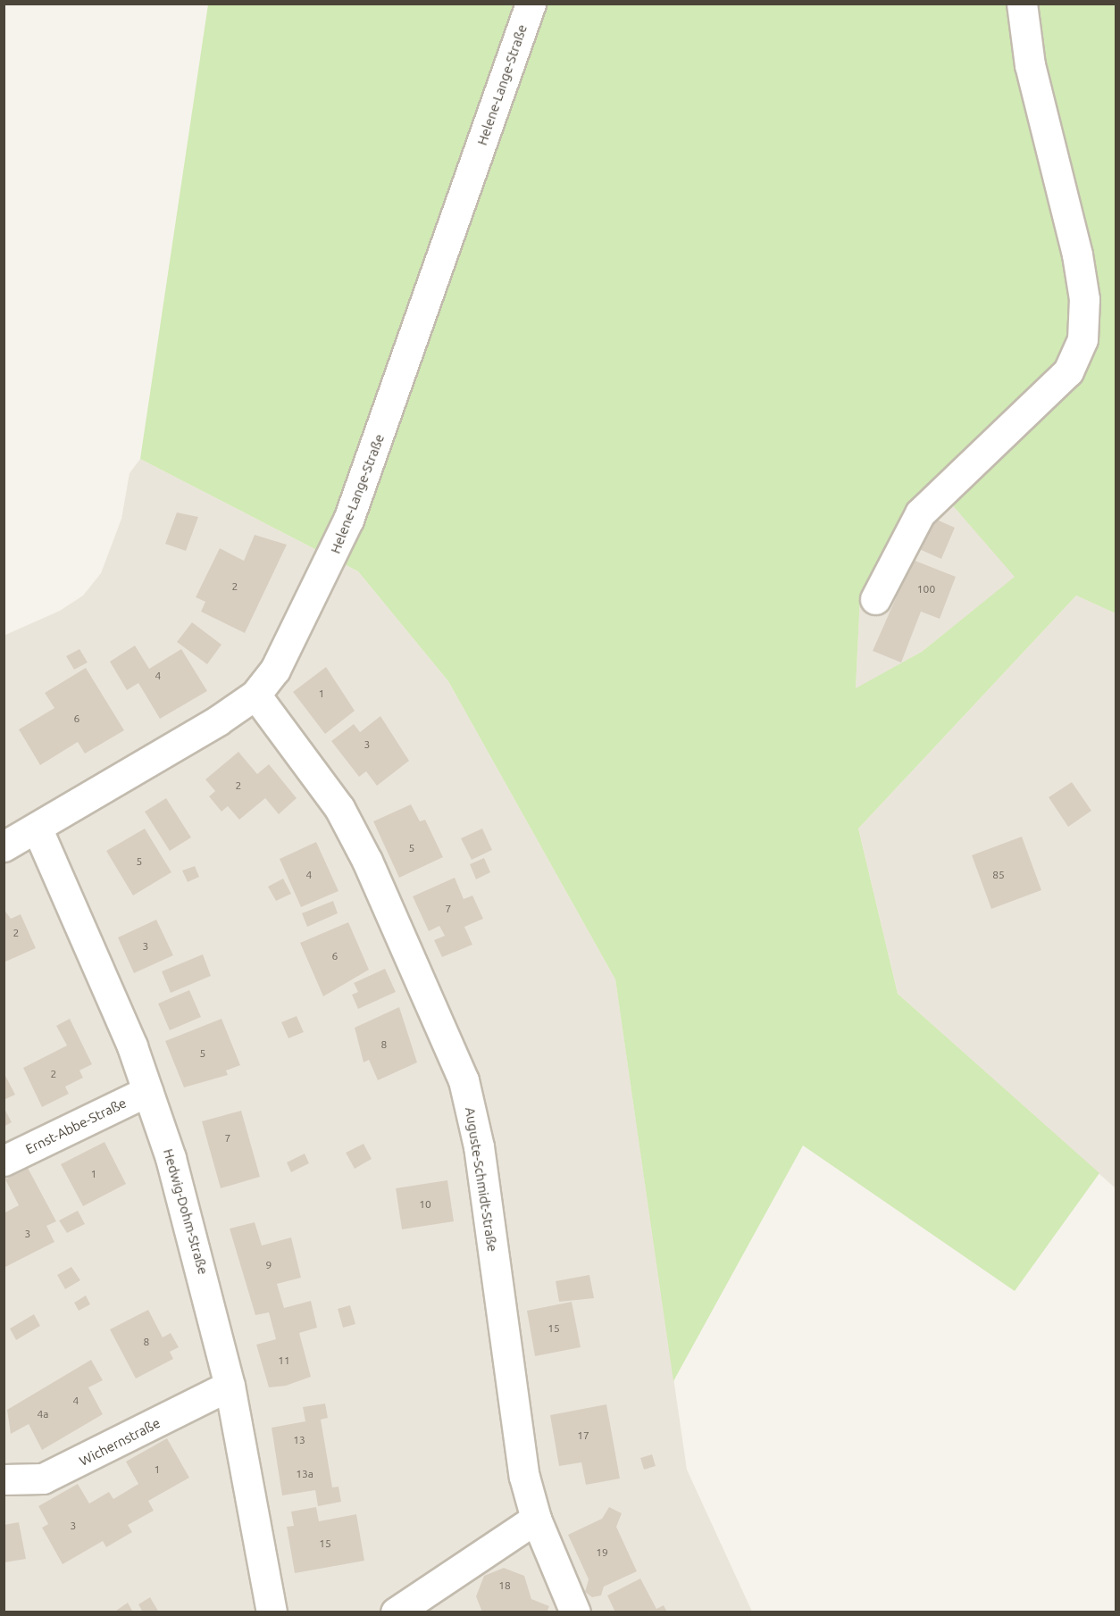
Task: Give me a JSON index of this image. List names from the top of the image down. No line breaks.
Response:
{"streets":{"street":["Helene-Lange-Straße","Ernst-Abbe-Straße","Auguste-Schmidt-Straße","Hedwig-Dohm-Straße","Wichernstraße"]},"crossings":[["Helene-Lange-Straße","Auguste-Schmidt-Straße"],["Helene-Lange-Straße","Hedwig-Dohm-Straße"],["Ernst-Abbe-Straße","Hedwig-Dohm-Straße"],["Hedwig-Dohm-Straße","Wichernstraße"]],"house_numbers":["2","100","4","1","6","3","2","5","5","4","85","7","2","3","6","8","5","2","7","1","10","3","9","15","8","11","4","4a","17","13","1","13a","3","15","19","18"]}
